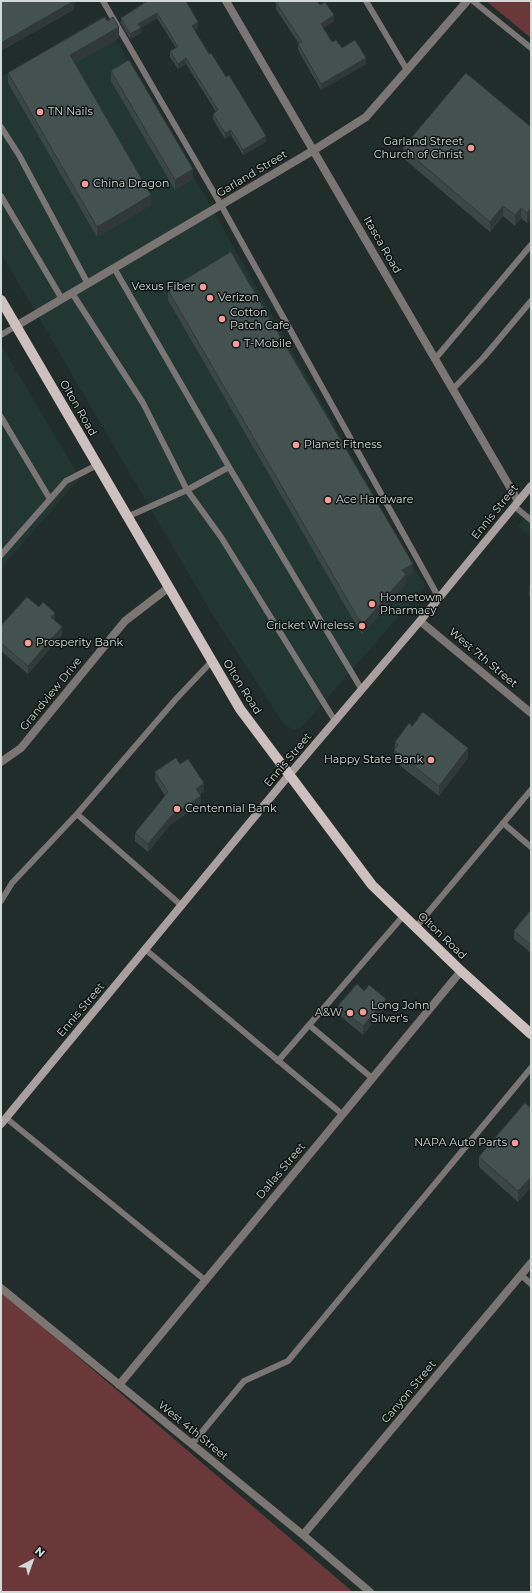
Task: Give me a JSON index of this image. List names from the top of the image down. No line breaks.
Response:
{"streets":{"main road":["Olton Road","Ennis Street"],"street":["Garland Street","Itasca Road","West 7th Street","Grandview Drive","Dallas Street","Canyon Street","West 4th Street"]},"crossings":[["Garland Street","Itasca Road"],["Garland Street","Olton Road"],["Itasca Road","Ennis Street"],["Olton Road","Ennis Street"],["Olton Road","Grandview Drive"],["Olton Road","Dallas Street"],["Ennis Street","West 7th Street"],["Dallas Street","West 4th Street"],["Canyon Street","West 4th Street"]],"places":["TN Nails","Garland Street Church of Christ","China Dragon","Vexus Fiber","Verizon","Cotton Patch Cafe","T-Mobile","Planet Fitness","Ace Hardware","Hometown Pharmacy","Cricket Wireless","Prosperity Bank","Happy State Bank","Centennial Bank","Long John Silver's","A&W","NAPA Auto Parts"],"north":"top right"}
